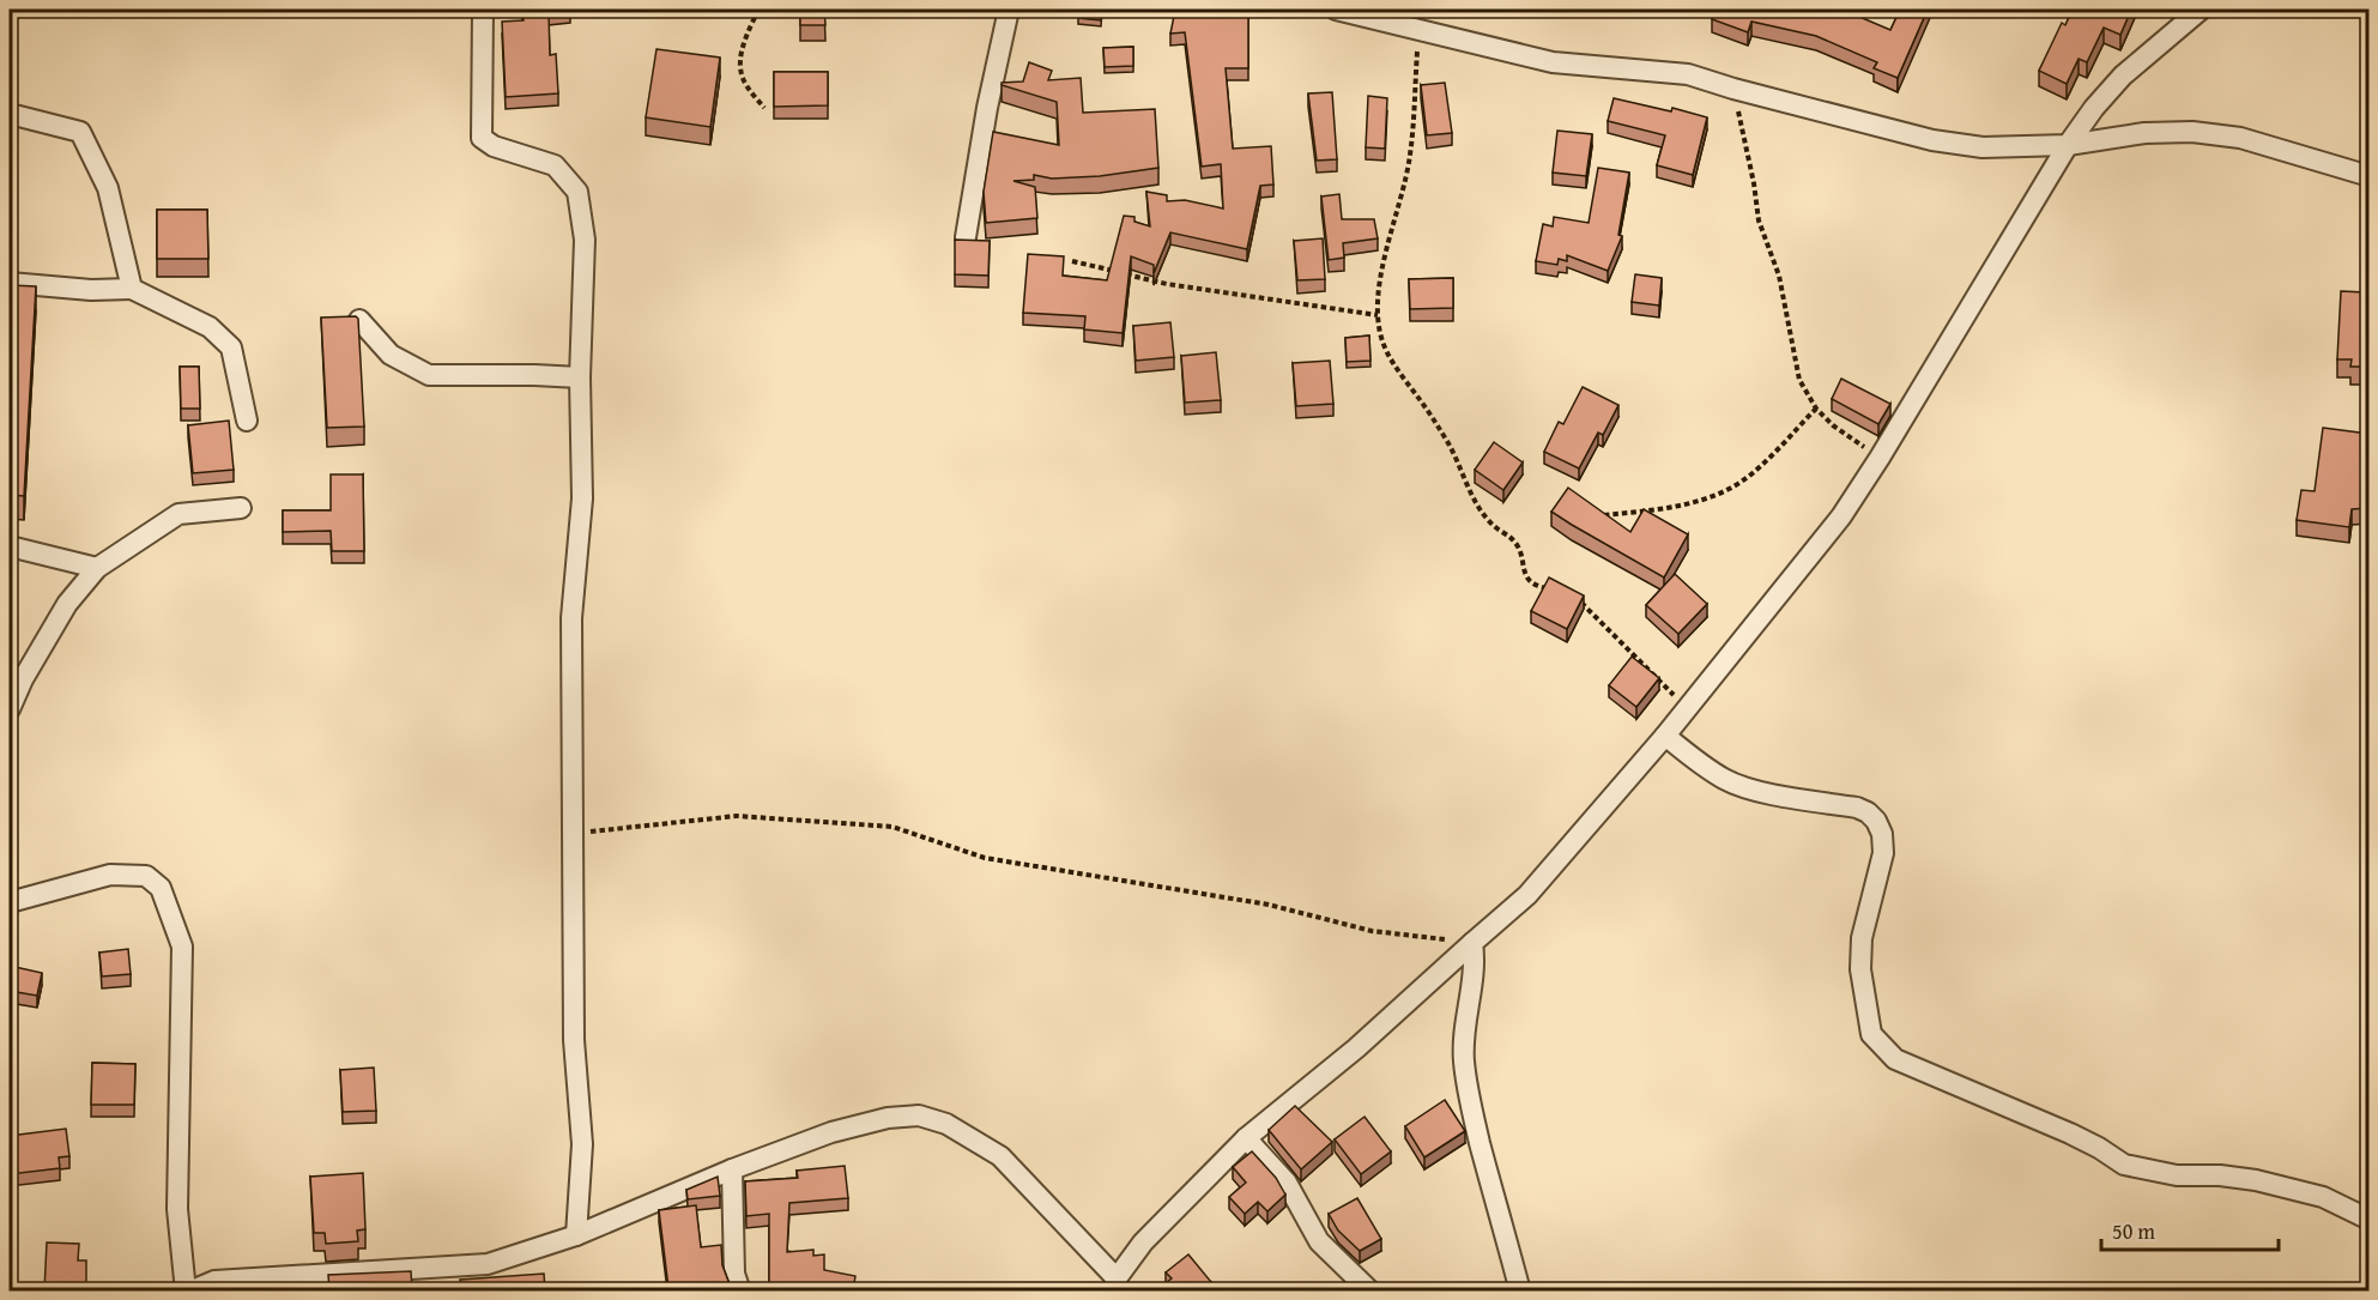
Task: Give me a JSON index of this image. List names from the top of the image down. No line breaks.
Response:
{"scale_bar":"50 m"}
